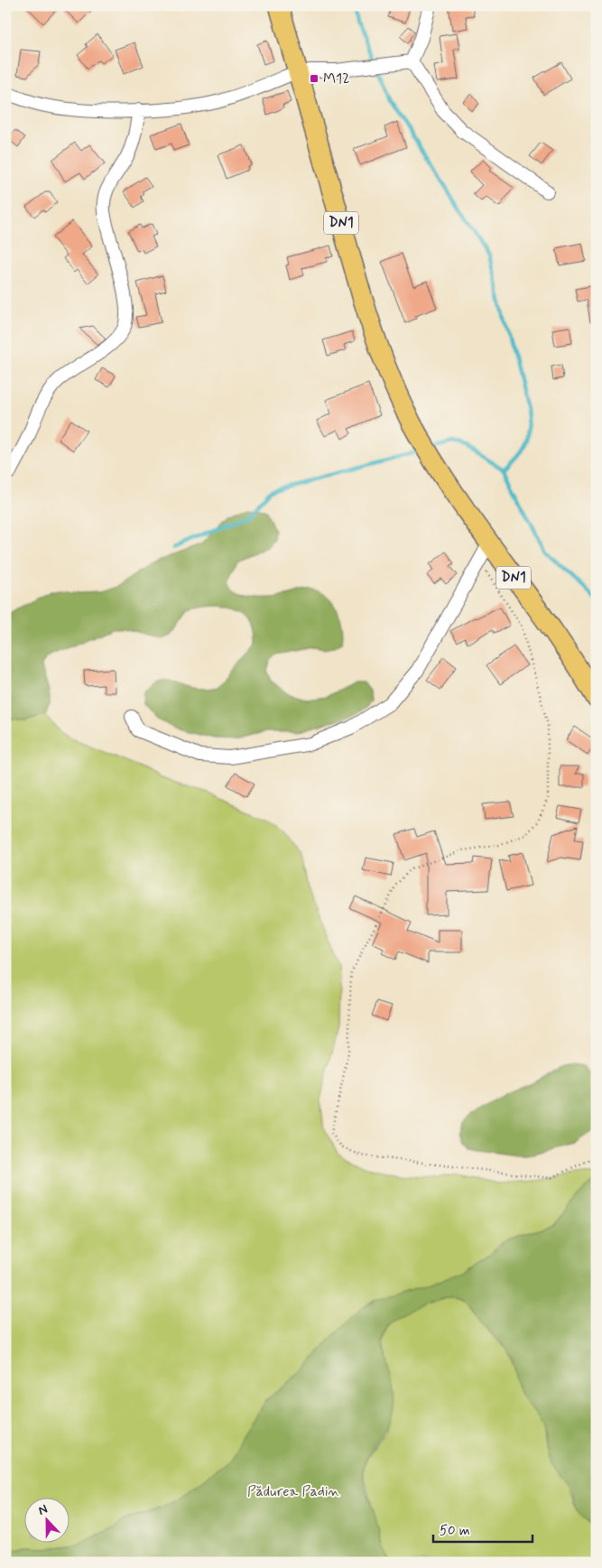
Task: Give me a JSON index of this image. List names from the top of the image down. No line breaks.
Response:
{"streets":{"main road":["DN1"]},"parks":["Pădurea Padin"],"places":{"transit":["M12"]},"scale_bar":"50 m","north":"top"}
